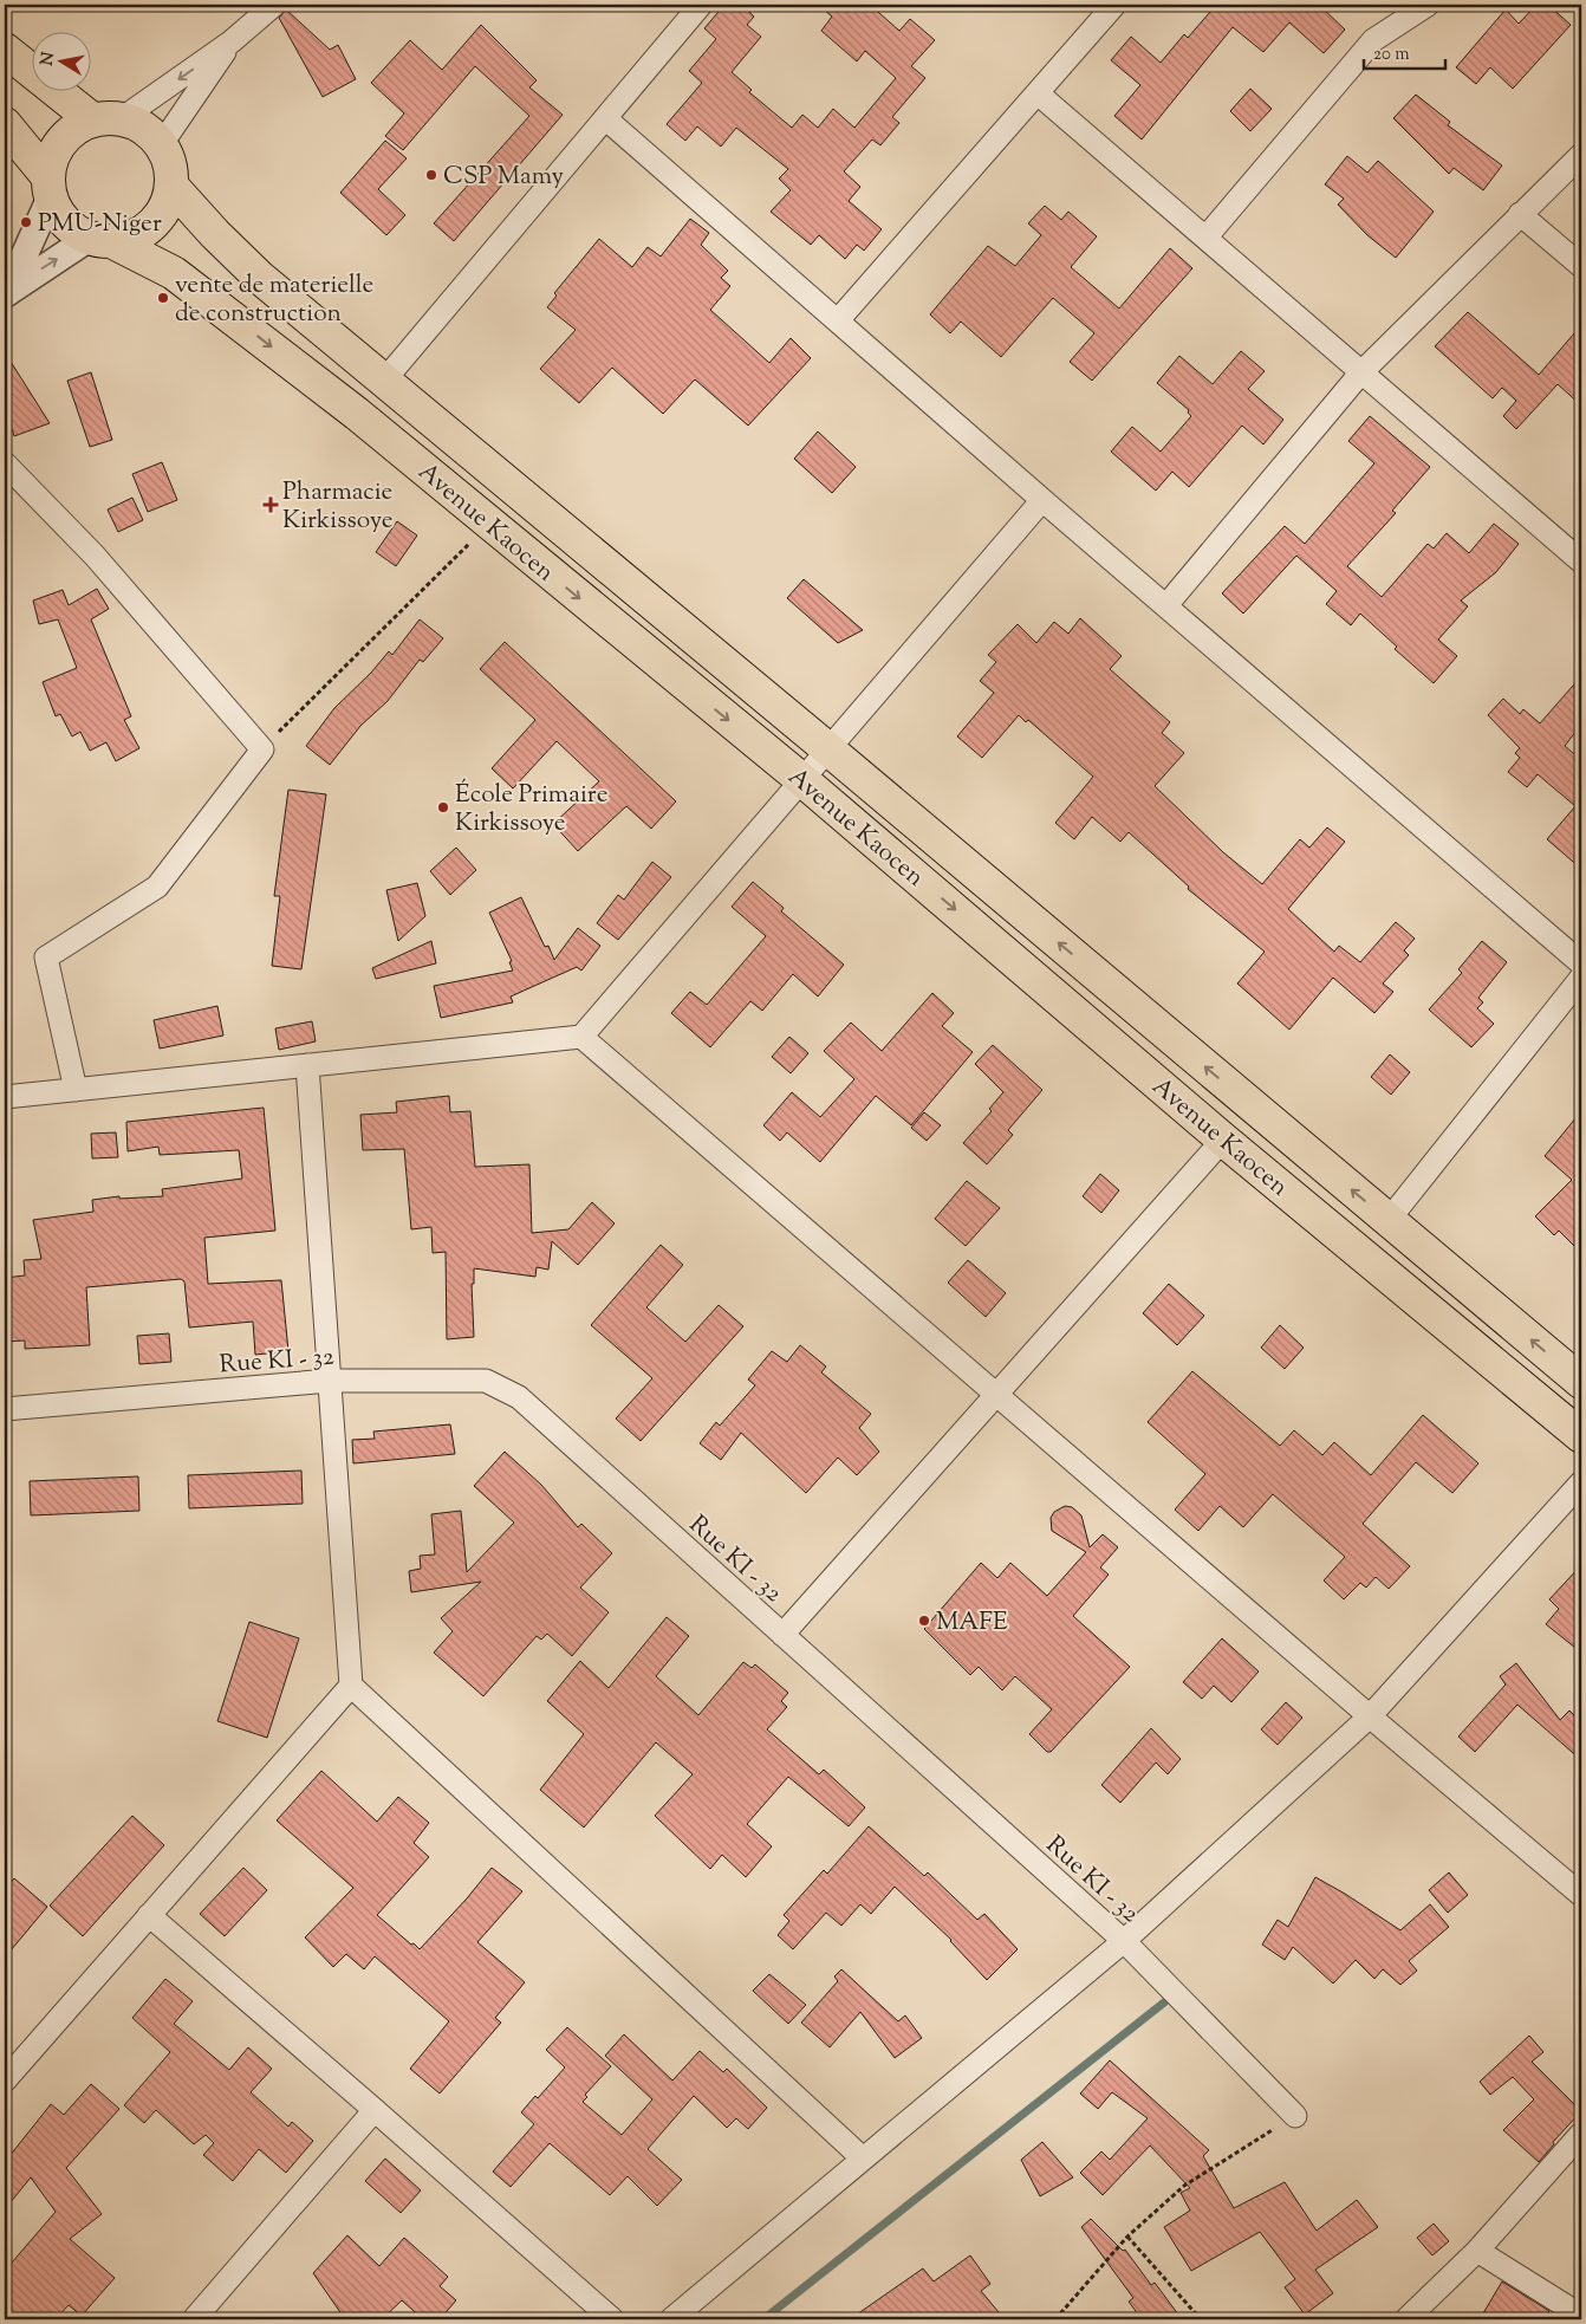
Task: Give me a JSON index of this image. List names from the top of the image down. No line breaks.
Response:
{"streets":{"highway":["Avenue Kaocen"],"street":["Rue KI - 32"]},"places":{"other":["CSP Mamy","PMU-Niger","vente de materielle de construction","École Primaire Kirkissoye","MAFE"],"health":["Pharmacie Kirkissoye"]},"scale_bar":"20 m","north":"left"}
